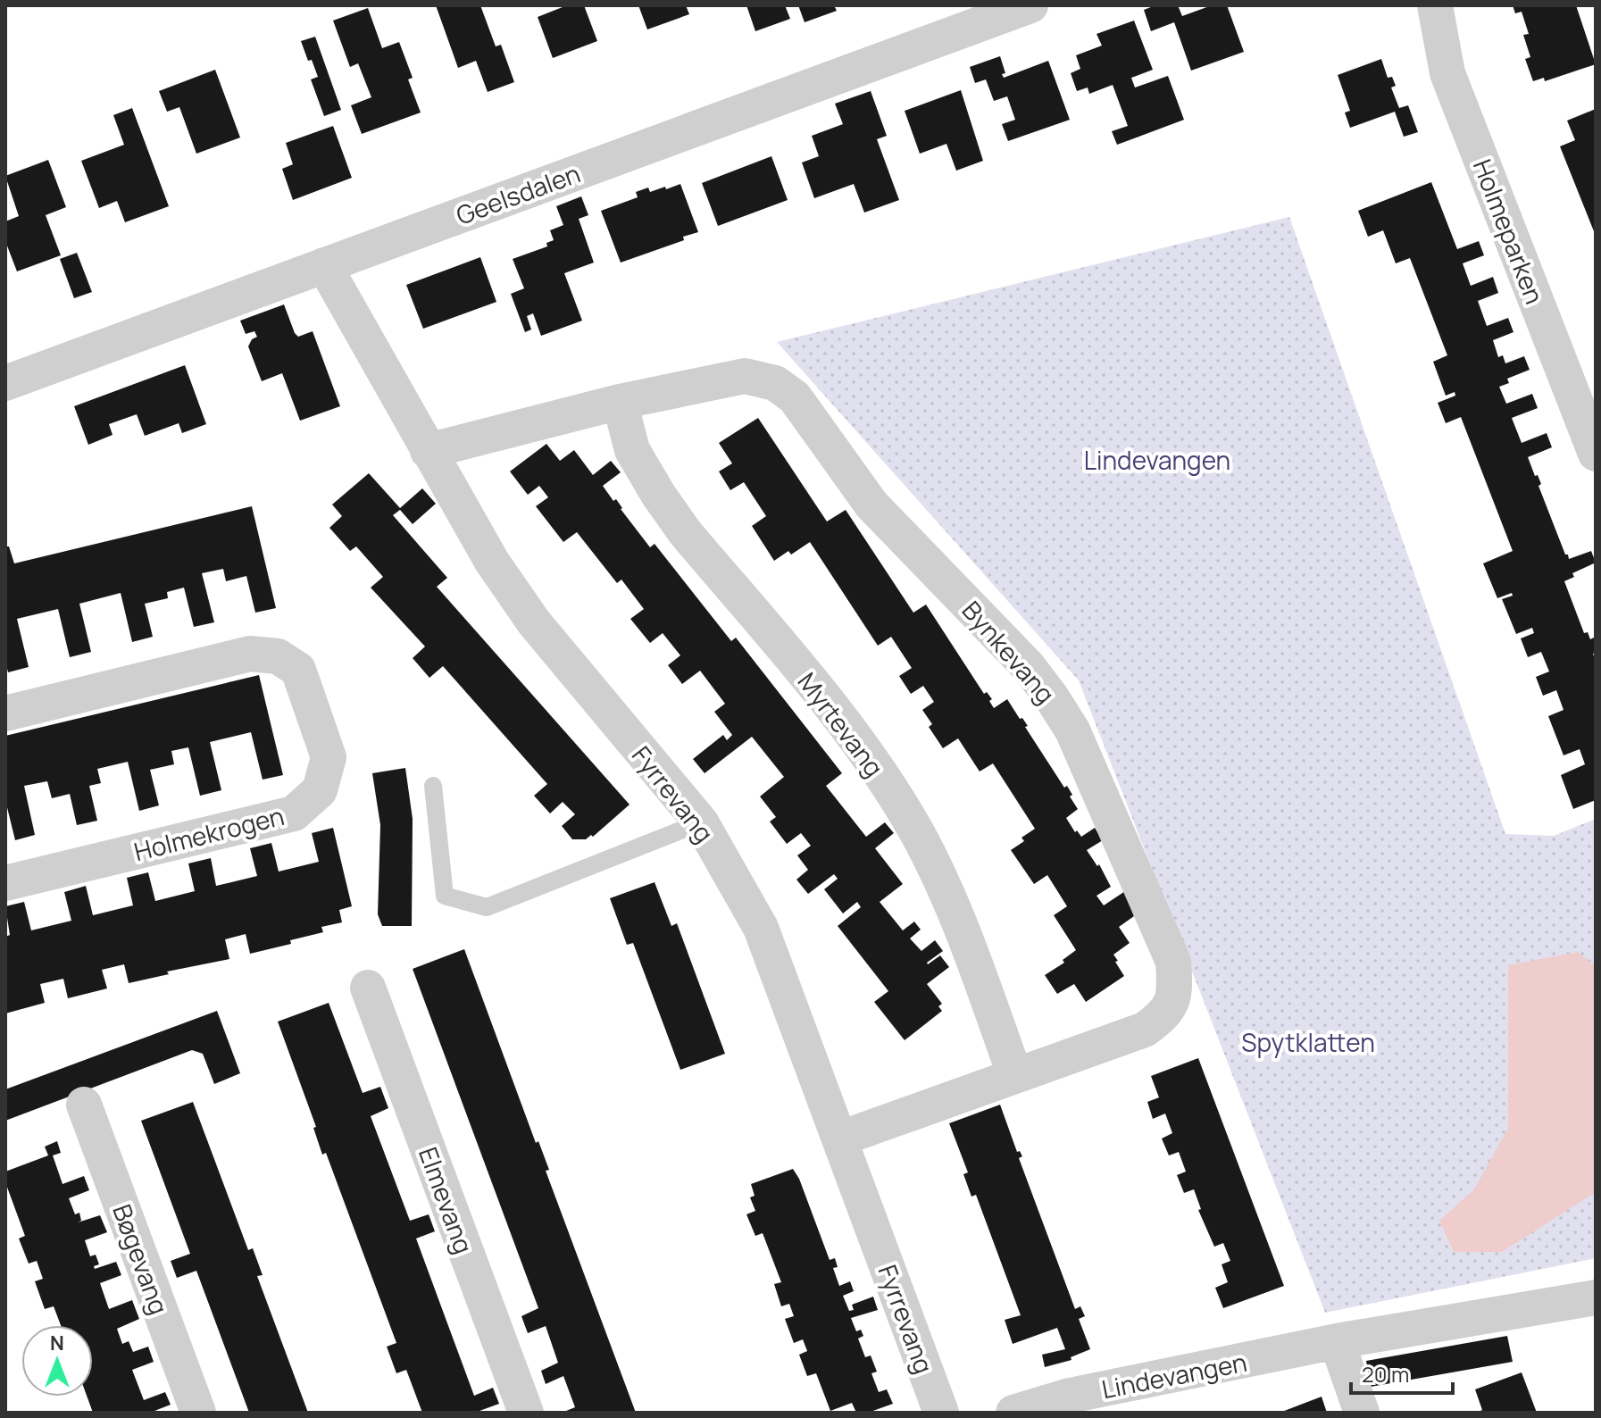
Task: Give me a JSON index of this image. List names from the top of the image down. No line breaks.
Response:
{"streets":{"street":["Geelsdalen","Holmeparken","Bynkevang","Myrtevang","Fyrrevang","Holmekrogen","Elmevang","Bøgevang","Lindevangen"]},"crossings":[["Geelsdalen","Fyrrevang"],["Bynkevang","Myrtevang"],["Bynkevang","Fyrrevang"]],"parks":["Lindevangen","Spytklatten"],"scale_bar":"20 m","north":"top"}
